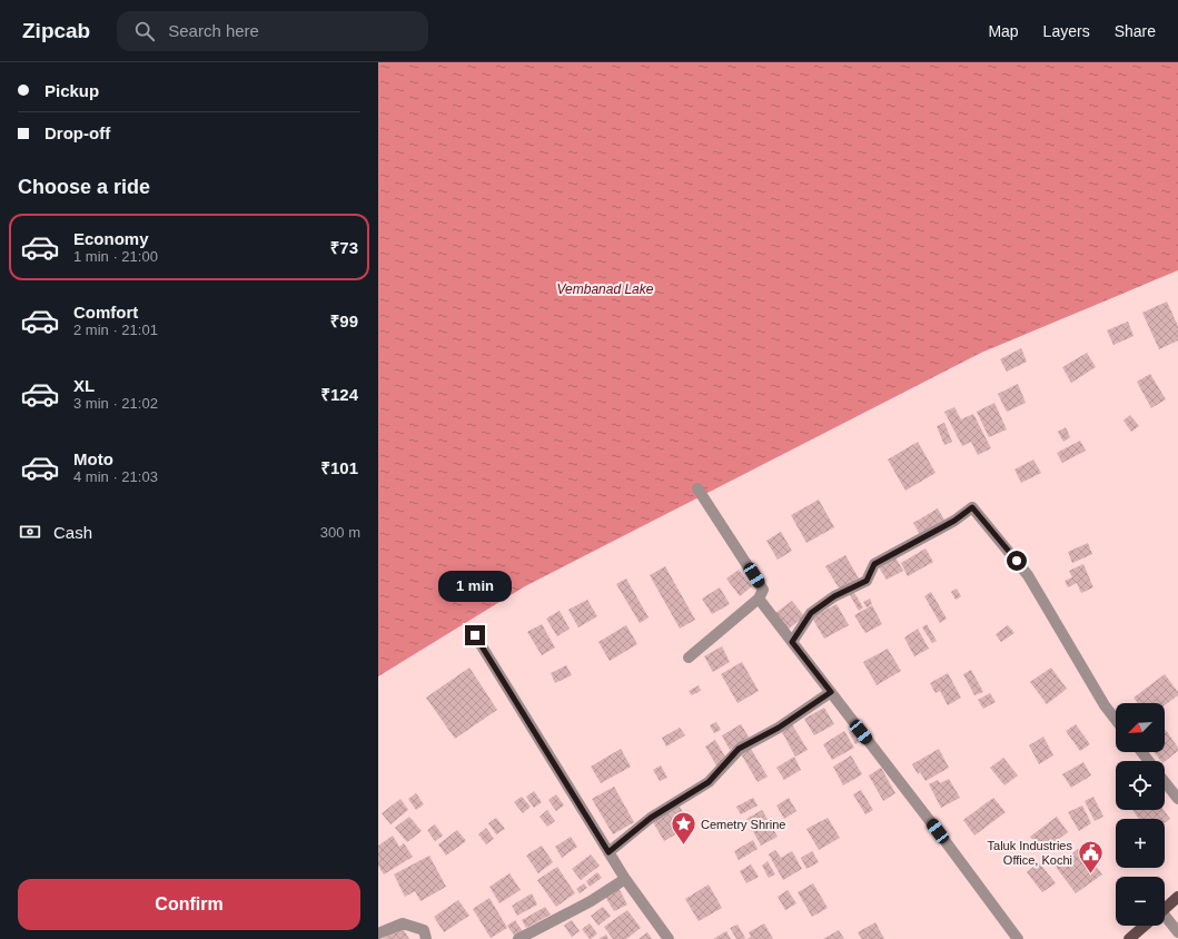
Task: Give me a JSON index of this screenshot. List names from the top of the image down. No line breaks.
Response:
{"water":["Vembanad Lake"],"places":{"place":["Cemetry Shrine"],"public building":["Taluk Industries Office, Kochi"]},"north":"bottom left","page":{"header":"Zipcab","search":"Search here","nav":["Map","Layers","Share"],"banner":["Pickup","Drop-off"],"heading":"Choose a ride","list":[{"name":"Economy","note":"1 min · 21:00","value":"₹73"},{"name":"Comfort","note":"2 min · 21:01","value":"₹99"},{"name":"XL","note":"3 min · 21:02","value":"₹124"},{"name":"Moto","note":"4 min · 21:03","value":"₹101"}],"pay":["Cash","300 m"],"bubble":"1 min","map_buttons":["+","−"],"buttons":"Confirm"}}
